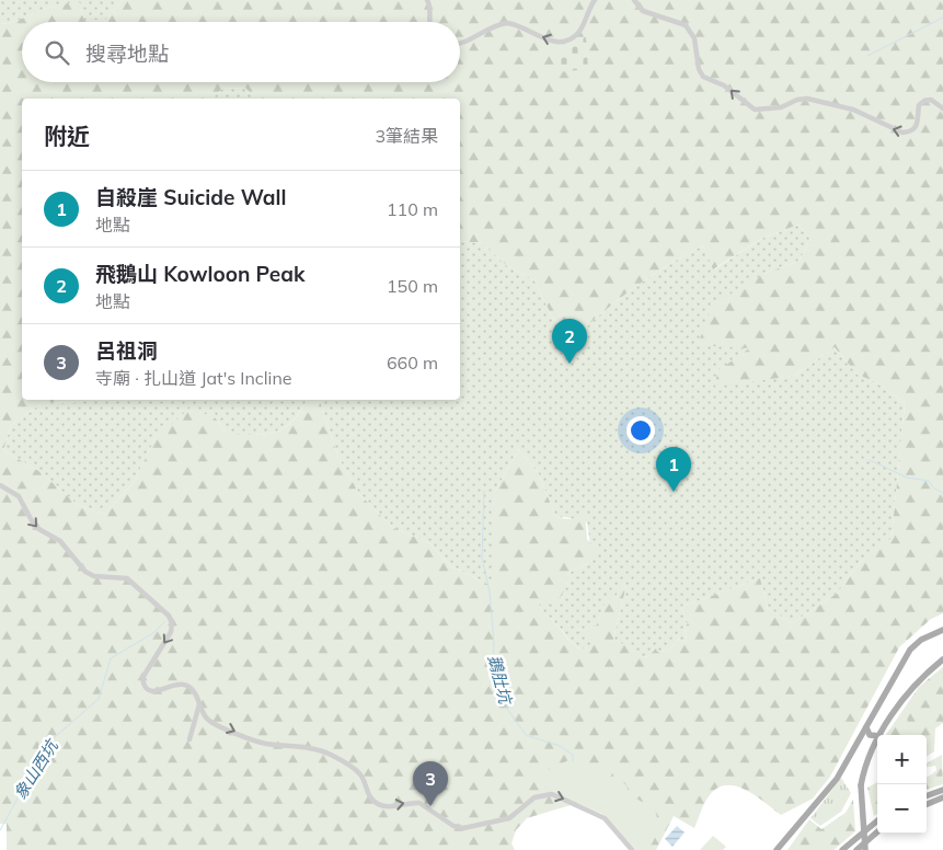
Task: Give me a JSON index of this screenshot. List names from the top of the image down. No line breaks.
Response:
{"water":["鵝肚坑","象山西坑"],"page":{"search":"搜尋地點","heading":["附近","3筆結果"],"list":[{"mark":"1","name":"自殺崖 Suicide Wall","note":"地點","value":"110 m"},{"mark":"2","name":"飛鵝山 Kowloon Peak","note":"地點","value":"150 m"},{"mark":"3","name":"呂祖洞","note":"寺廟 · 扎山道 Jat's Incline","value":"660 m"}],"pins":["2","1","3"],"map_buttons":["+","−"]}}
